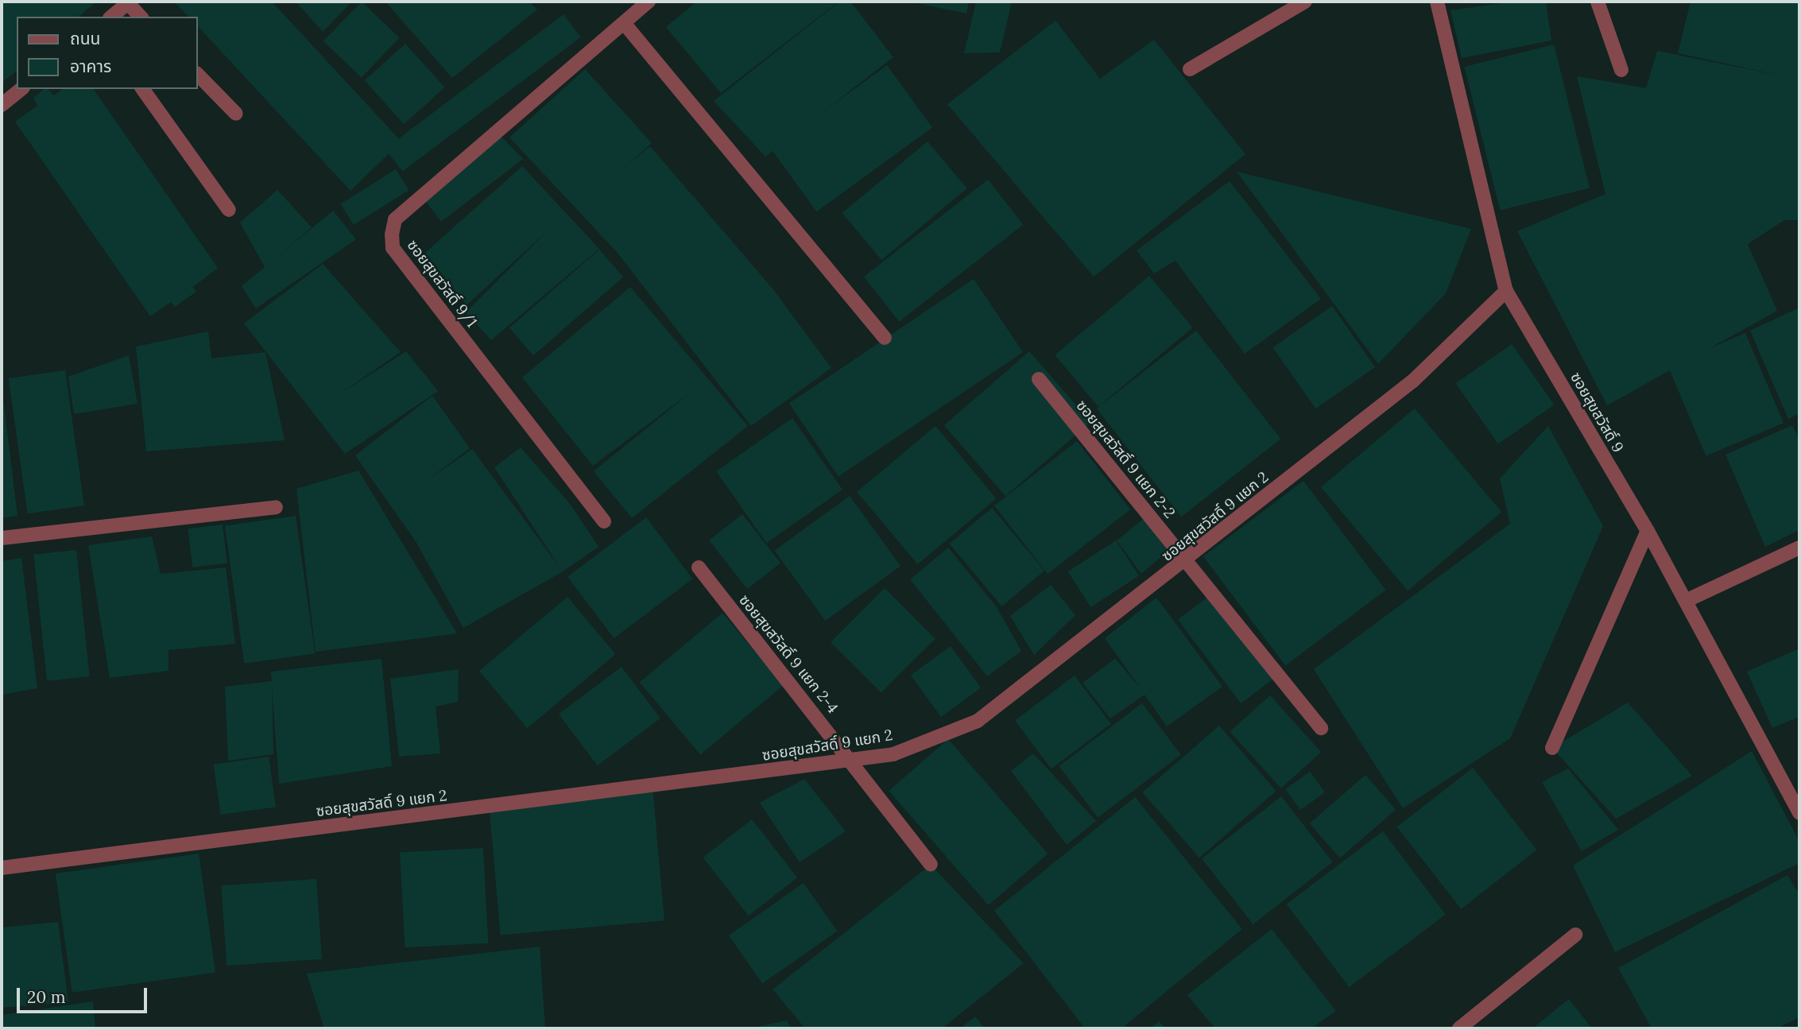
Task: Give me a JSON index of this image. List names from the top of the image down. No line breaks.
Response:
{"streets":{"street":["ซอยสุขสวัสดิ์ 9/1","ซอยสุขสวัสดิ์ 9","ซอยสุขสวัสดิ์ 9 แยก 2-2","ซอยสุขสวัสดิ์ 9 แยก 2","ซอยสุขสวัสดิ์ 9 แยก 2-4"]},"crossings":[["ซอยสุขสวัสดิ์ 9","ซอยสุขสวัสดิ์ 9 แยก 2"],["ซอยสุขสวัสดิ์ 9 แยก 2-2","ซอยสุขสวัสดิ์ 9 แยก 2"],["ซอยสุขสวัสดิ์ 9 แยก 2","ซอยสุขสวัสดิ์ 9 แยก 2-4"]],"legend":["ถนน","อาคาร"],"scale_bar":"20 m"}
